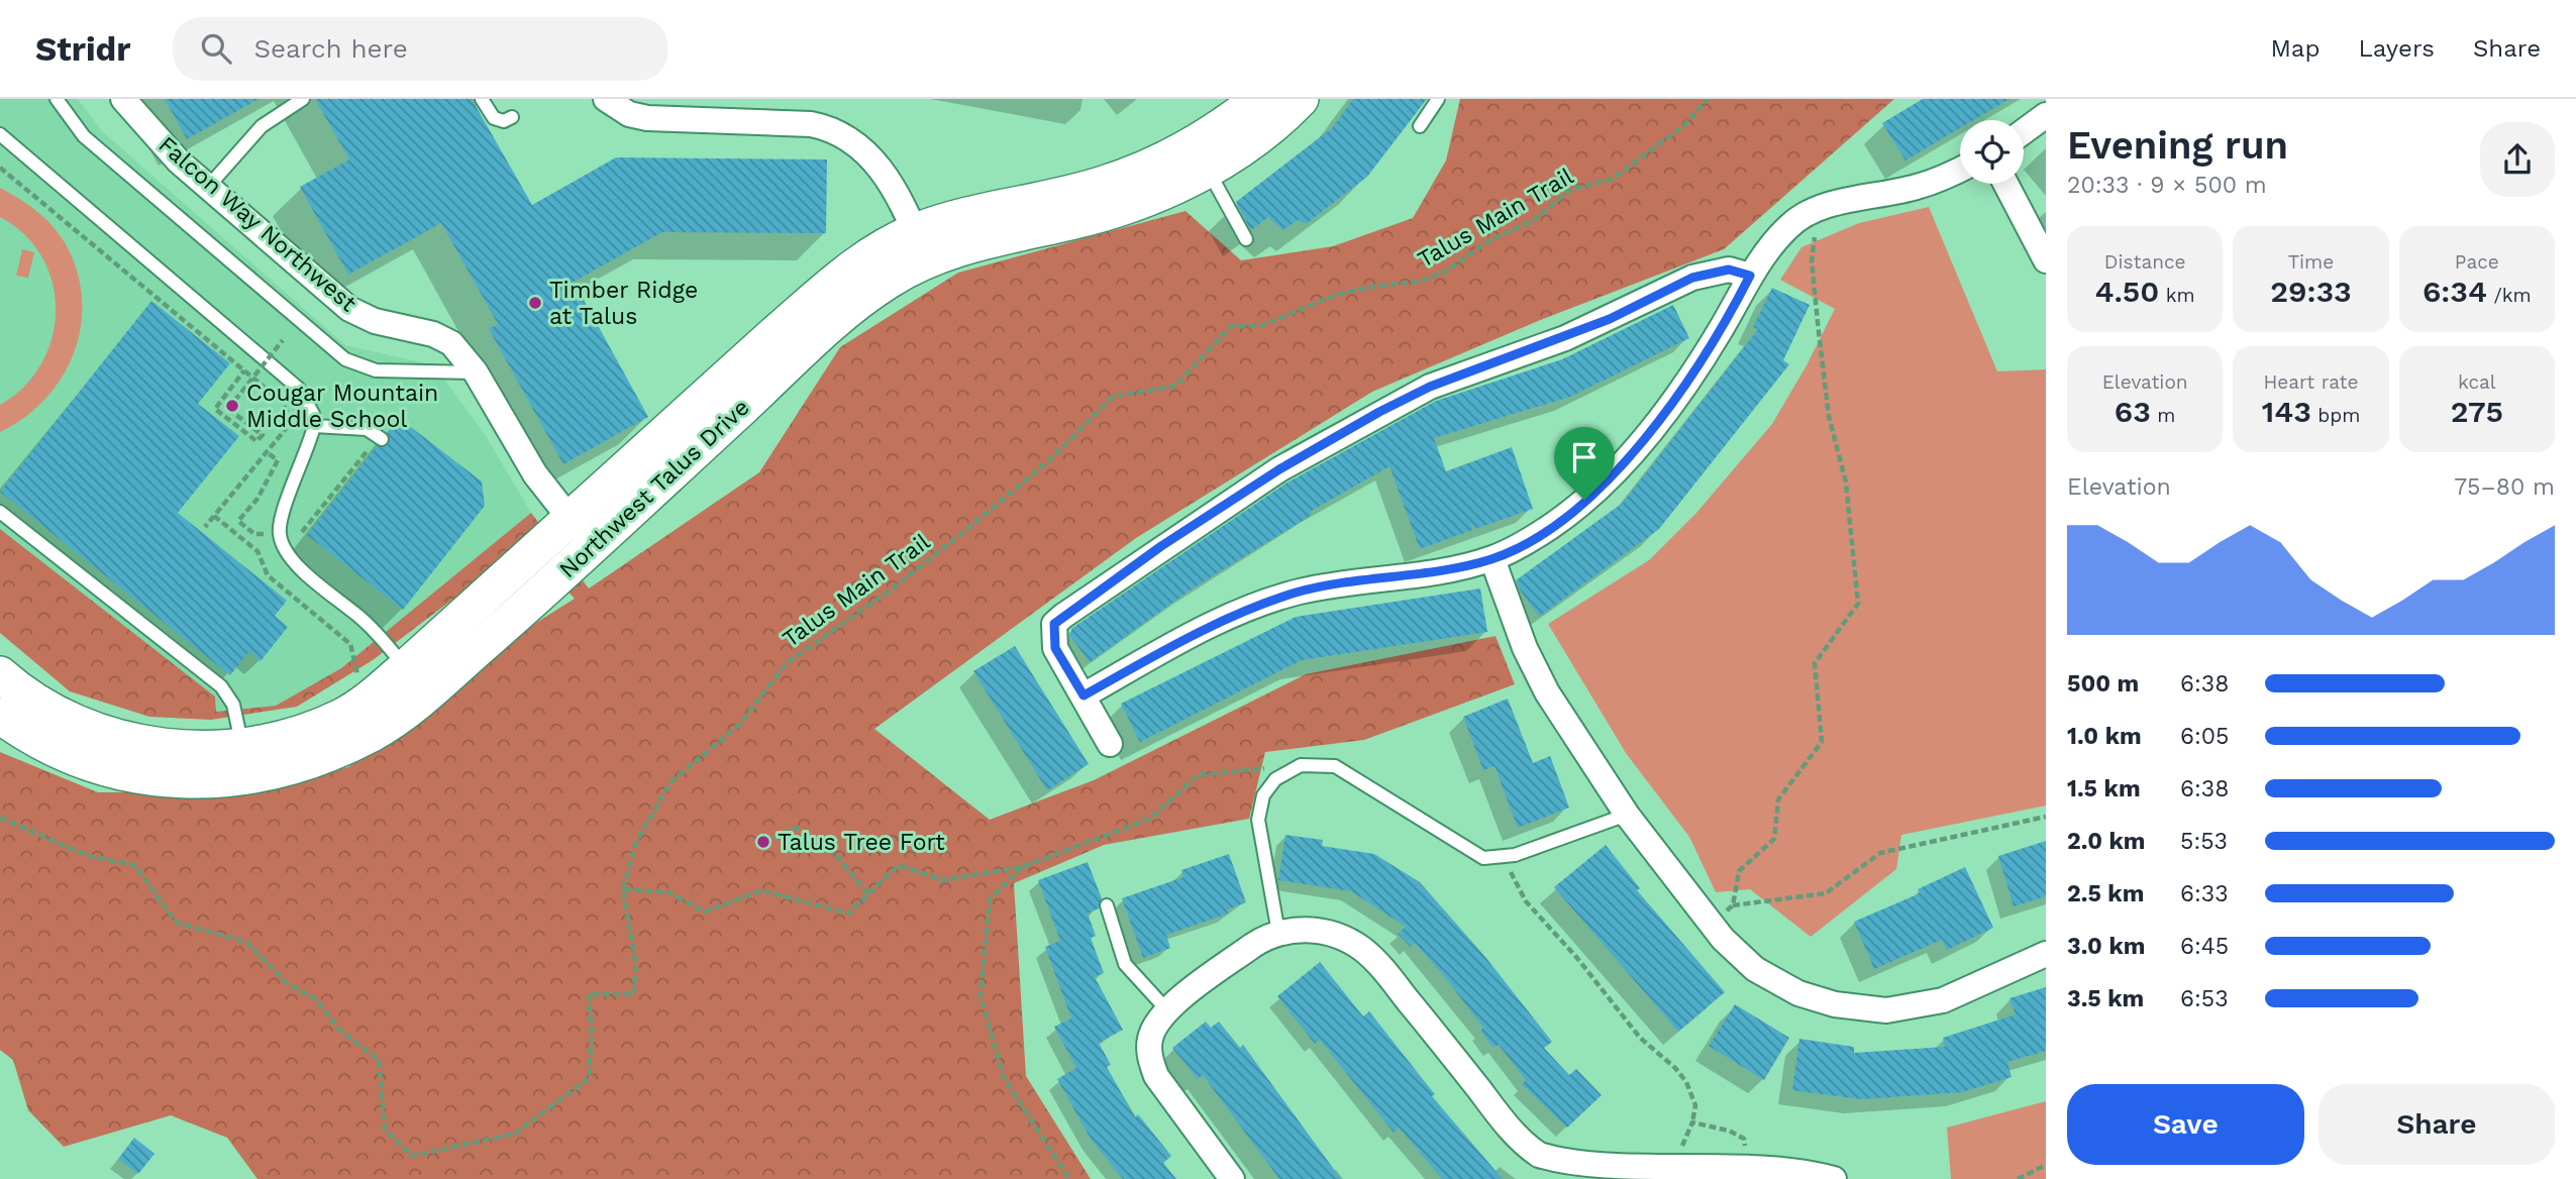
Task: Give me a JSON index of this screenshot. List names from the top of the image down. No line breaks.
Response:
{"streets":{"street":["Falcon Way Northwest","Northwest Talus Drive"],"path":["Talus Main Trail"]},"crossings":[["Falcon Way Northwest","Northwest Talus Drive"]],"places":["Timber Ridge at Talus","Cougar Mountain Middle School","Talus Tree Fort"],"page":{"header":"Stridr","search":"Search here","nav":["Map","Layers","Share"],"heading":["Evening run","20:33 · 9 × 500 m"],"stats":[["Distance","4.50 km"],["Time","29:33"],["Pace","6:34 /km"],["Elevation","63 m"],["Heart rate","143 bpm"],["kcal","275"]],"chart":["Elevation","75–80 m"],"list":[{"name":"500 m","note":"6:38"},{"name":"1.0 km","note":"6:05"},{"name":"1.5 km","note":"6:38"},{"name":"2.0 km","note":"5:53"},{"name":"2.5 km","note":"6:33"},{"name":"3.0 km","note":"6:45"},{"name":"3.5 km","note":"6:53"}],"buttons":["Save","Share"]}}
